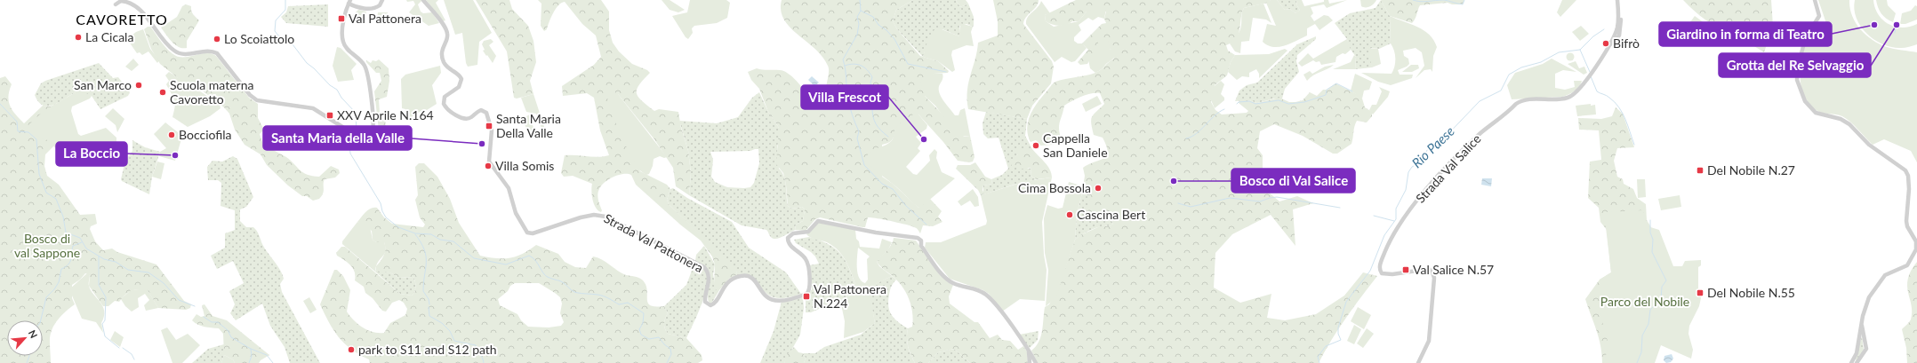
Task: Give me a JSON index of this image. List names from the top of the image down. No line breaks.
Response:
{"streets":{"street":["Strada Val Salice","Strada Val Pattonera"]},"districts":["CAVORETTO"],"water":["Rio Paese"],"parks":["Bosco di val Sappone","Parco del Nobile"],"places":{"transit":["Val Pattonera","XXV Aprile N.164","Santa Maria Della Valle","Del Nobile N.27","Val Salice N.57","Del Nobile N.55","Val Pattonera N.224"],"other":["Giardino in forma di Teatro","Grotta del Re Selvaggio","La Cicala","Lo Scoiattolo","Bifrò","San Marco","Scuola materna Cavoretto","Bocciofila","Villa Frescot","Santa Maria della Valle","Cappella San Daniele","La Boccio","Villa Somis","Bosco di Val Salice","Cima Bossola","Cascina Bert","park to S11 and S12 path"]},"north":"top right"}
